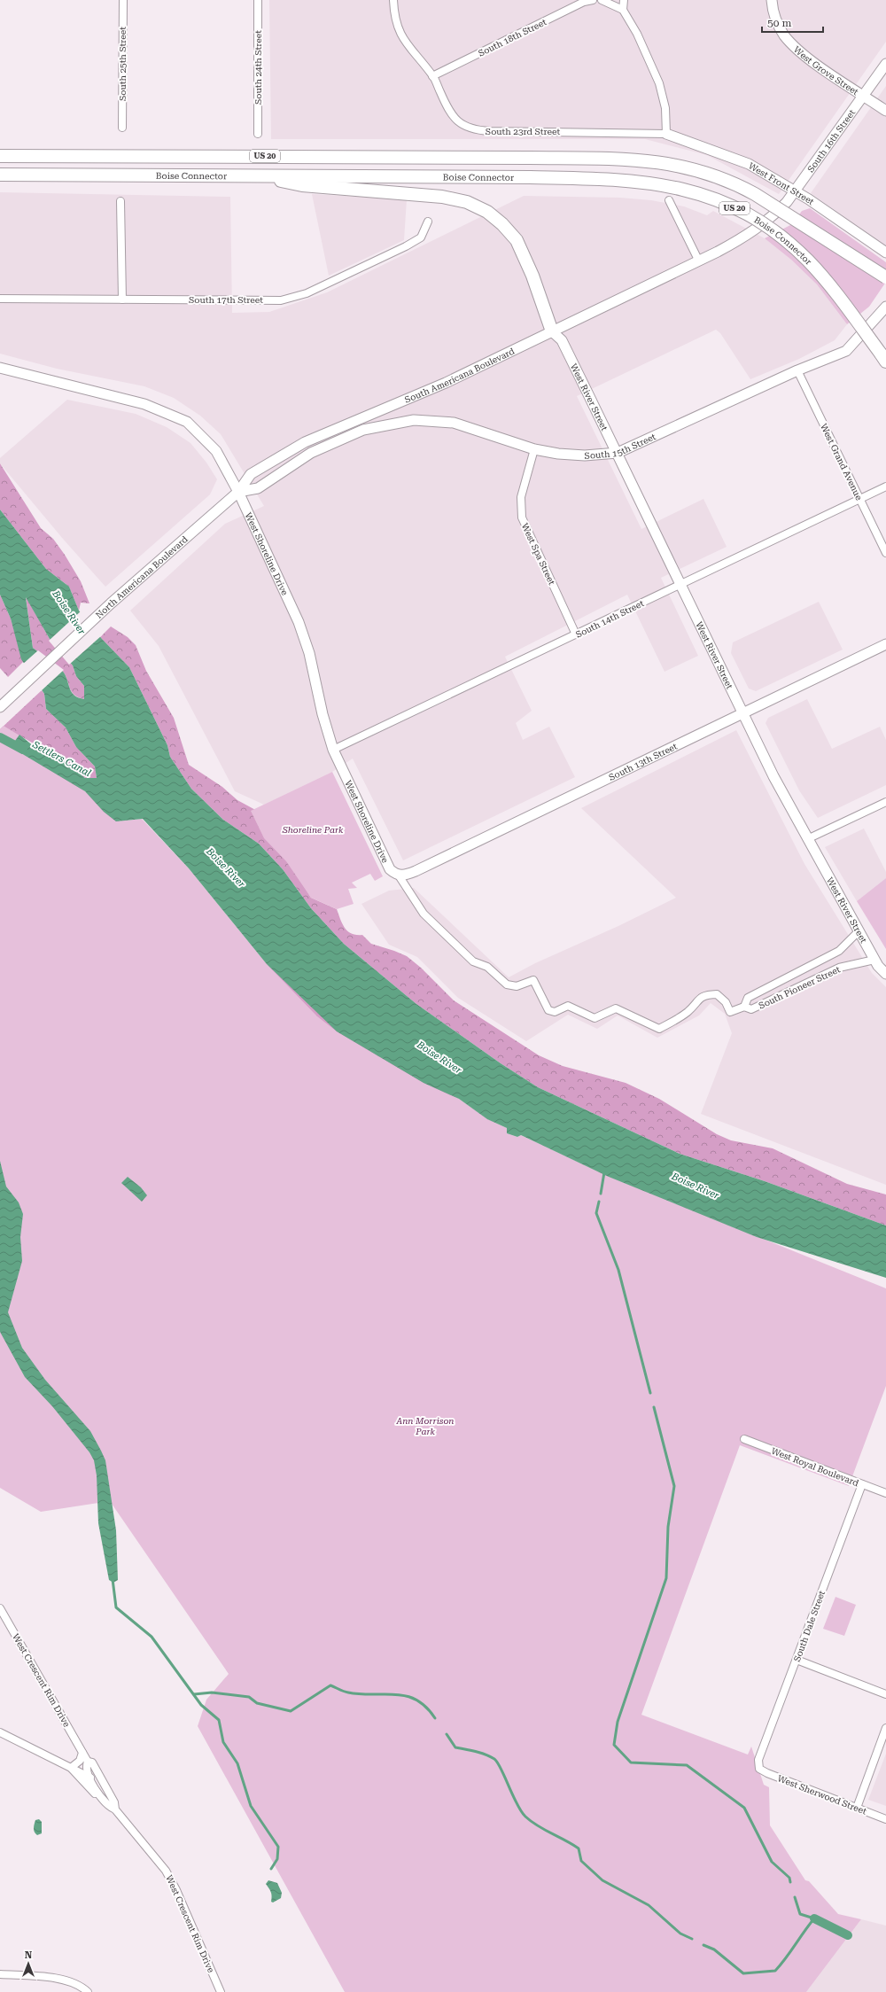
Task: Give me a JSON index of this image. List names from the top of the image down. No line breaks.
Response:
{"streets":{"highway":["US 20","Boise Connector"],"main road":["West Grove Street","South 16th Street","West Front Street","South Americana Boulevard","West River Street","South 15th Street","West Shoreline Drive","North Americana Boulevard","South 13th Street"],"street":["South 18th Street","South 25th Street","South 24th Street","South 23rd Street","South 17th Street","West Grand Avenue","West Spa Street","South 14th Street","South Pioneer Street","West Royal Boulevard","South Dale Street","West Crescent Rim Drive","West Sherwood Street"]},"crossings":[["South 18th Street","South 23rd Street"],["West Grove Street","South 16th Street"],["South 23rd Street","West Front Street"],["South 16th Street","West Front Street"],["South 16th Street","South Americana Boulevard"],["South Americana Boulevard","West River Street"],["South Americana Boulevard","South 15th Street"],["South Americana Boulevard","West Shoreline Drive"],["South Americana Boulevard","North Americana Boulevard"],["West River Street","South 15th Street"],["West River Street","South 14th Street"],["West River Street","South 13th Street"],["West River Street","South Pioneer Street"],["South 15th Street","West Grand Avenue"],["South 15th Street","West Shoreline Drive"],["South 15th Street","West Spa Street"],["South 15th Street","North Americana Boulevard"],["West Grand Avenue","South 14th Street"],["West Shoreline Drive","North Americana Boulevard"],["West Shoreline Drive","South 14th Street"],["West Shoreline Drive","South 13th Street"],["West Shoreline Drive","South Pioneer Street"],["West Spa Street","South 14th Street"],["South 13th Street","South Pioneer Street"],["West Royal Boulevard","South Dale Street"],["South Dale Street","West Sherwood Street"]],"water":["Boise River","Settlers Canal"],"parks":["Shoreline Park","Ann Morrison Park"],"scale_bar":"50 m","north":"top"}
